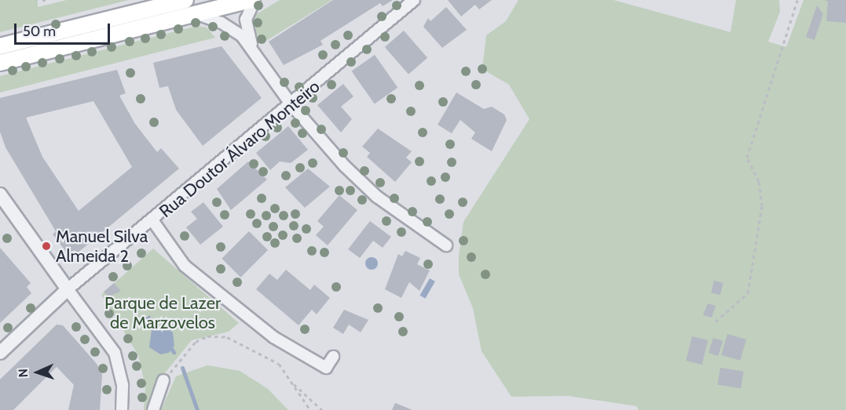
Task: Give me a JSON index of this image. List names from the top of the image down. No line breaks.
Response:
{"streets":{"street":["Rua Doutor Álvaro Monteiro"]},"parks":["Parque de Lazer de Marzovelos"],"places":["Manuel Silva Almeida 2"],"scale_bar":"50 m","north":"left"}
